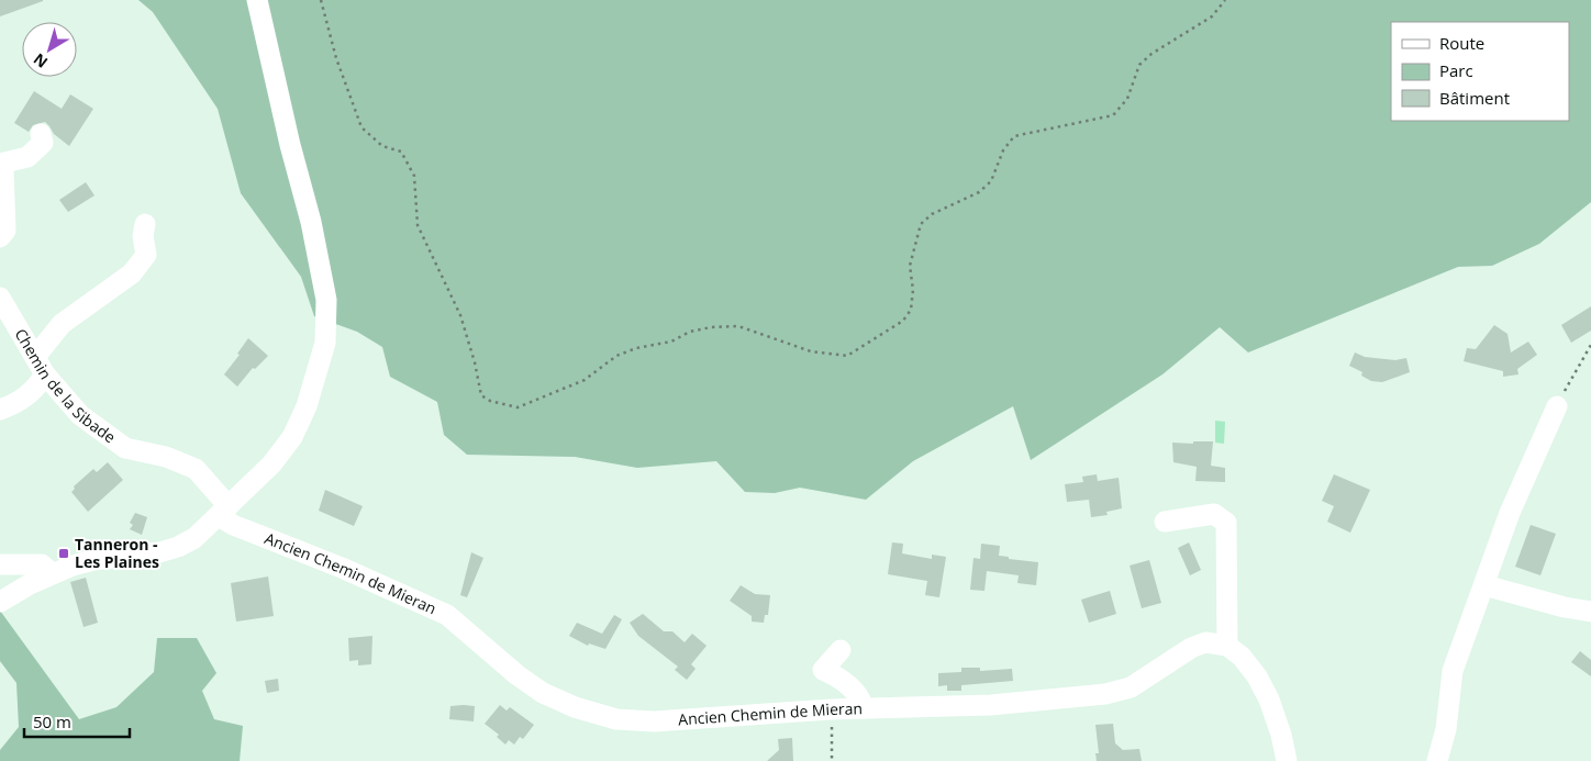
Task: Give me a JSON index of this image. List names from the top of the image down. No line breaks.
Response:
{"streets":{"street":["Chemin de la Sibade","Ancien Chemin de Mieran"]},"crossings":[["Chemin de la Sibade","Ancien Chemin de Mieran"]],"places":{"transit":["Tanneron - Les Plaines"]},"legend":["Route","Parc","Bâtiment"],"scale_bar":"50 m","north":"bottom left"}
